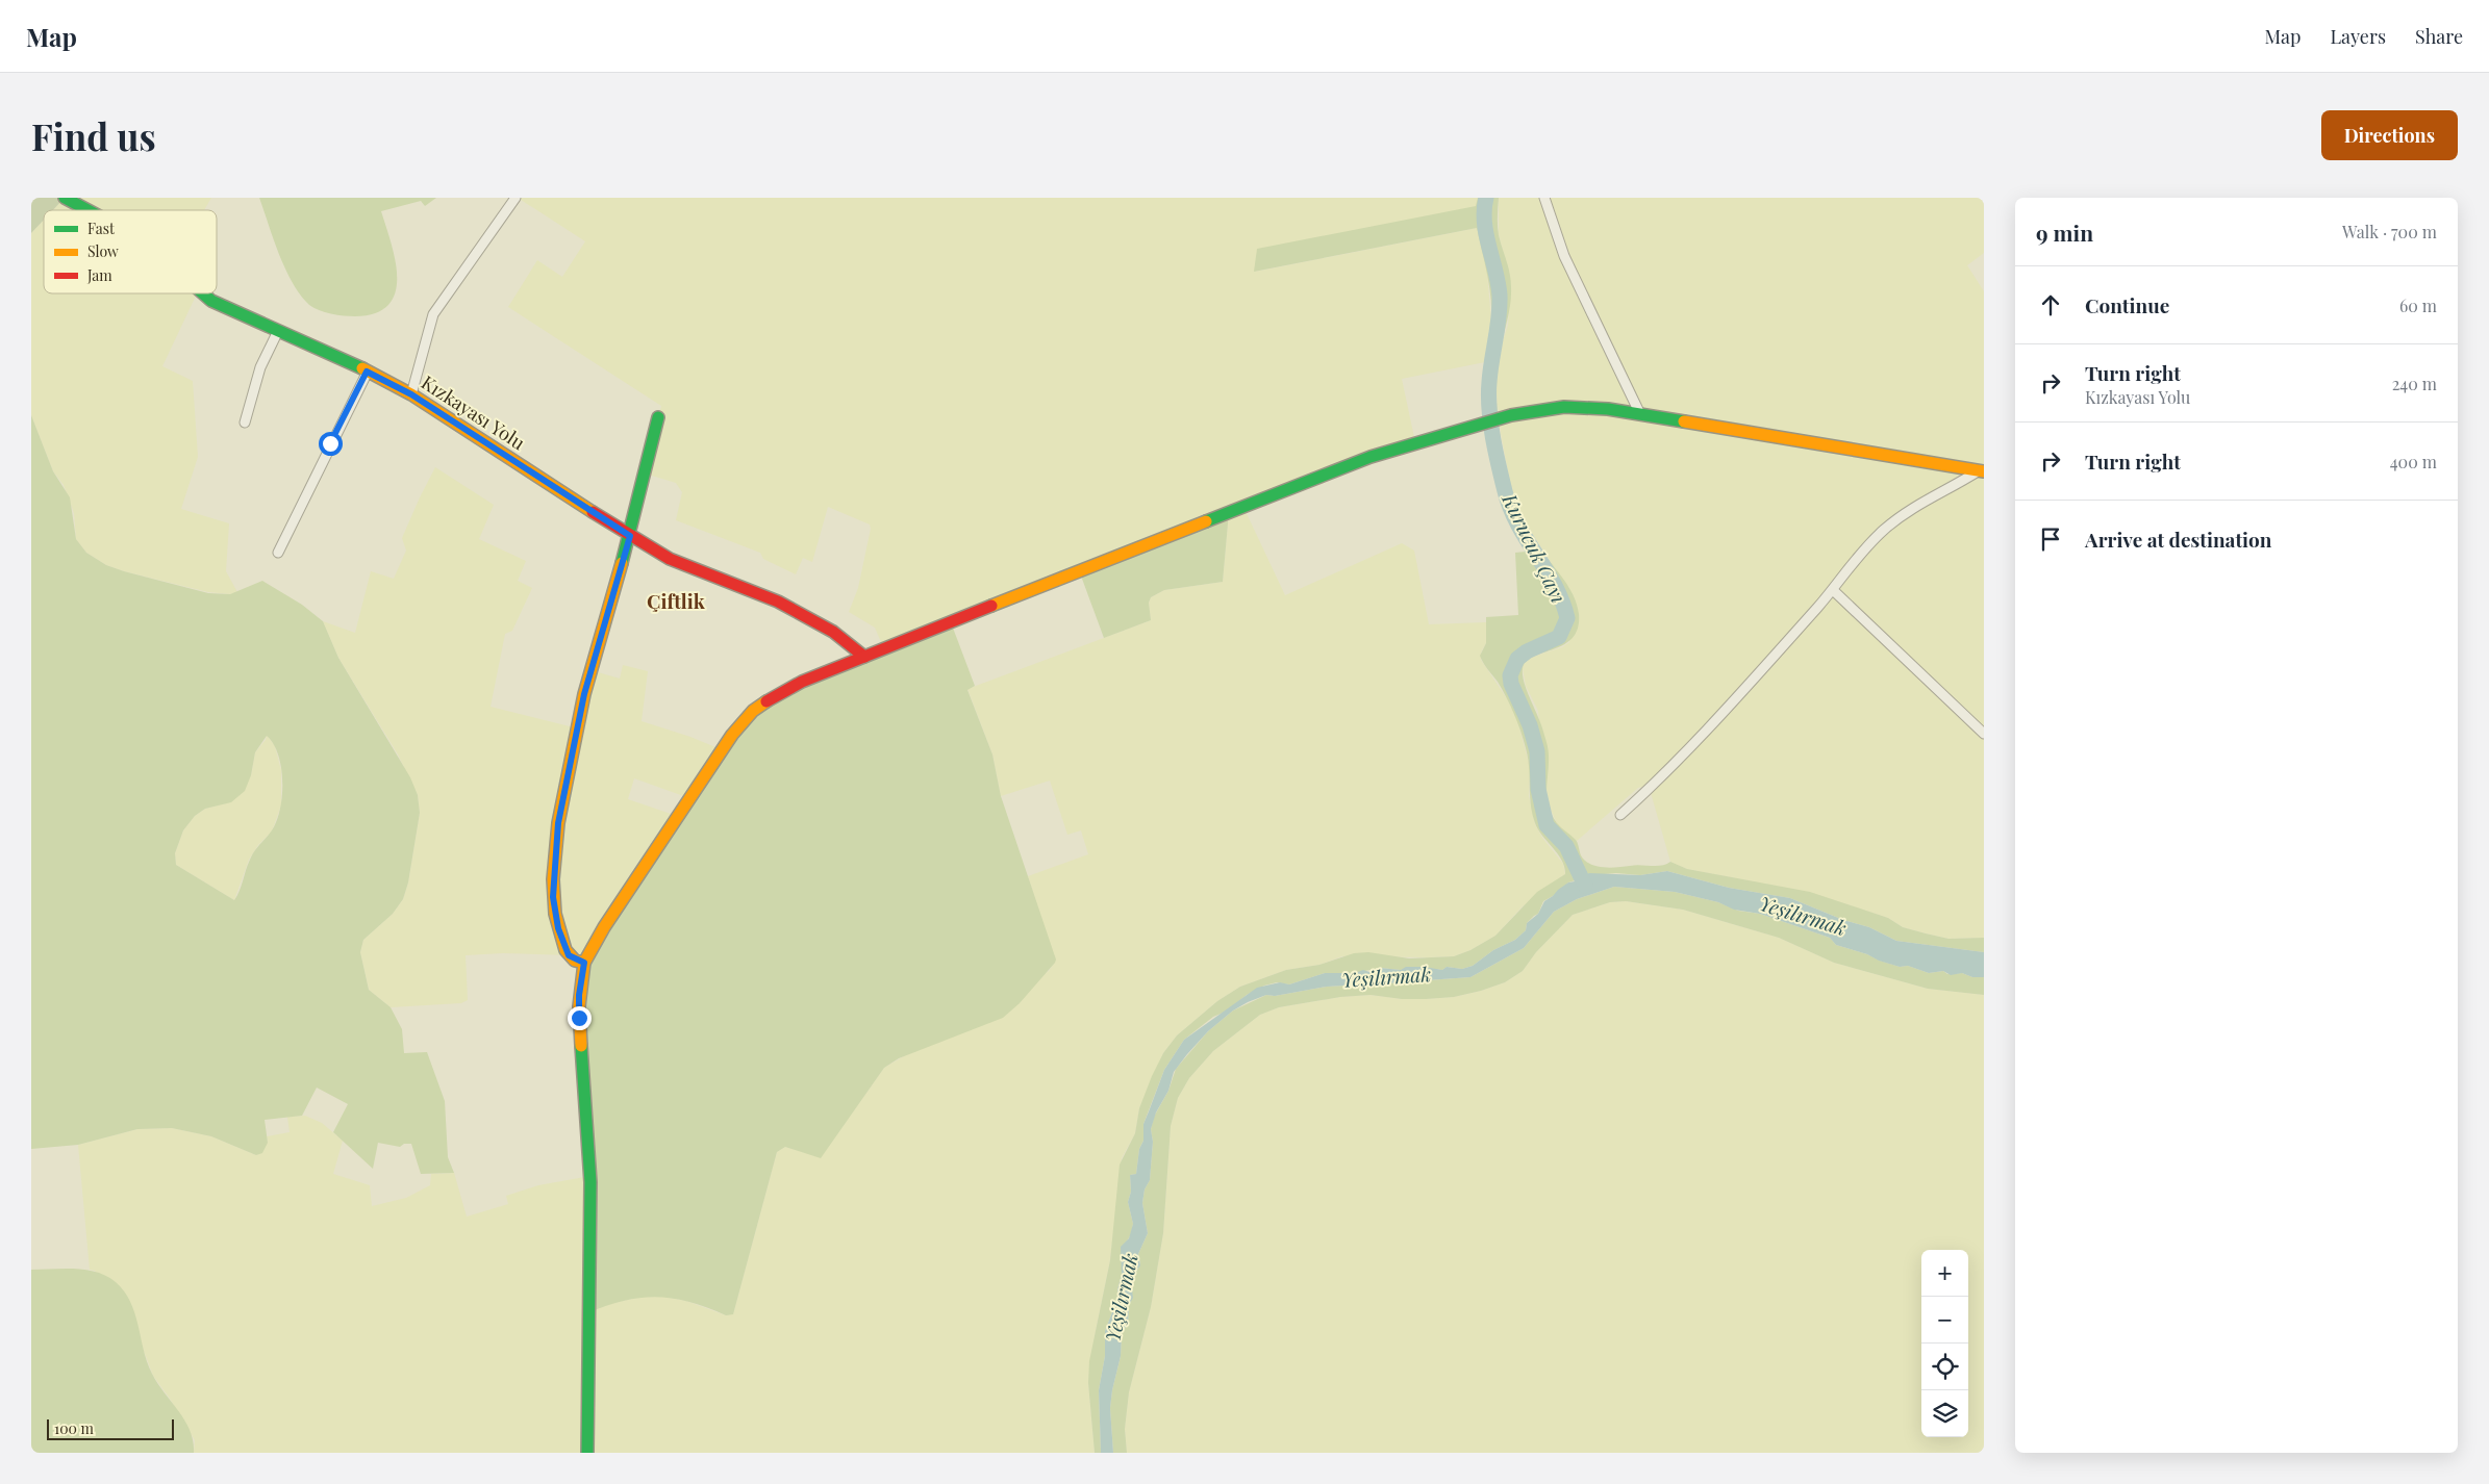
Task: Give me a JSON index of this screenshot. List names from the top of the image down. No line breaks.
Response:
{"streets":{"street":["Kızkayası Yolu"]},"districts":["Çiftlik"],"water":["Kurucuk Çayı","Yeşilırmak"],"legend":["Fast","Slow","Jam"],"scale_bar":"100 m","page":{"header":"Map","nav":["Map","Layers","Share"],"buttons":"Directions","title":"Find us","heading":["9 min","Walk · 700 m"],"list":[["Continue","60 m"],["Turn right","Kızkayası Yolu","240 m"],["Turn right","400 m"],"Arrive at destination"],"map_buttons":["+","−"],"scale":"100 m"}}
